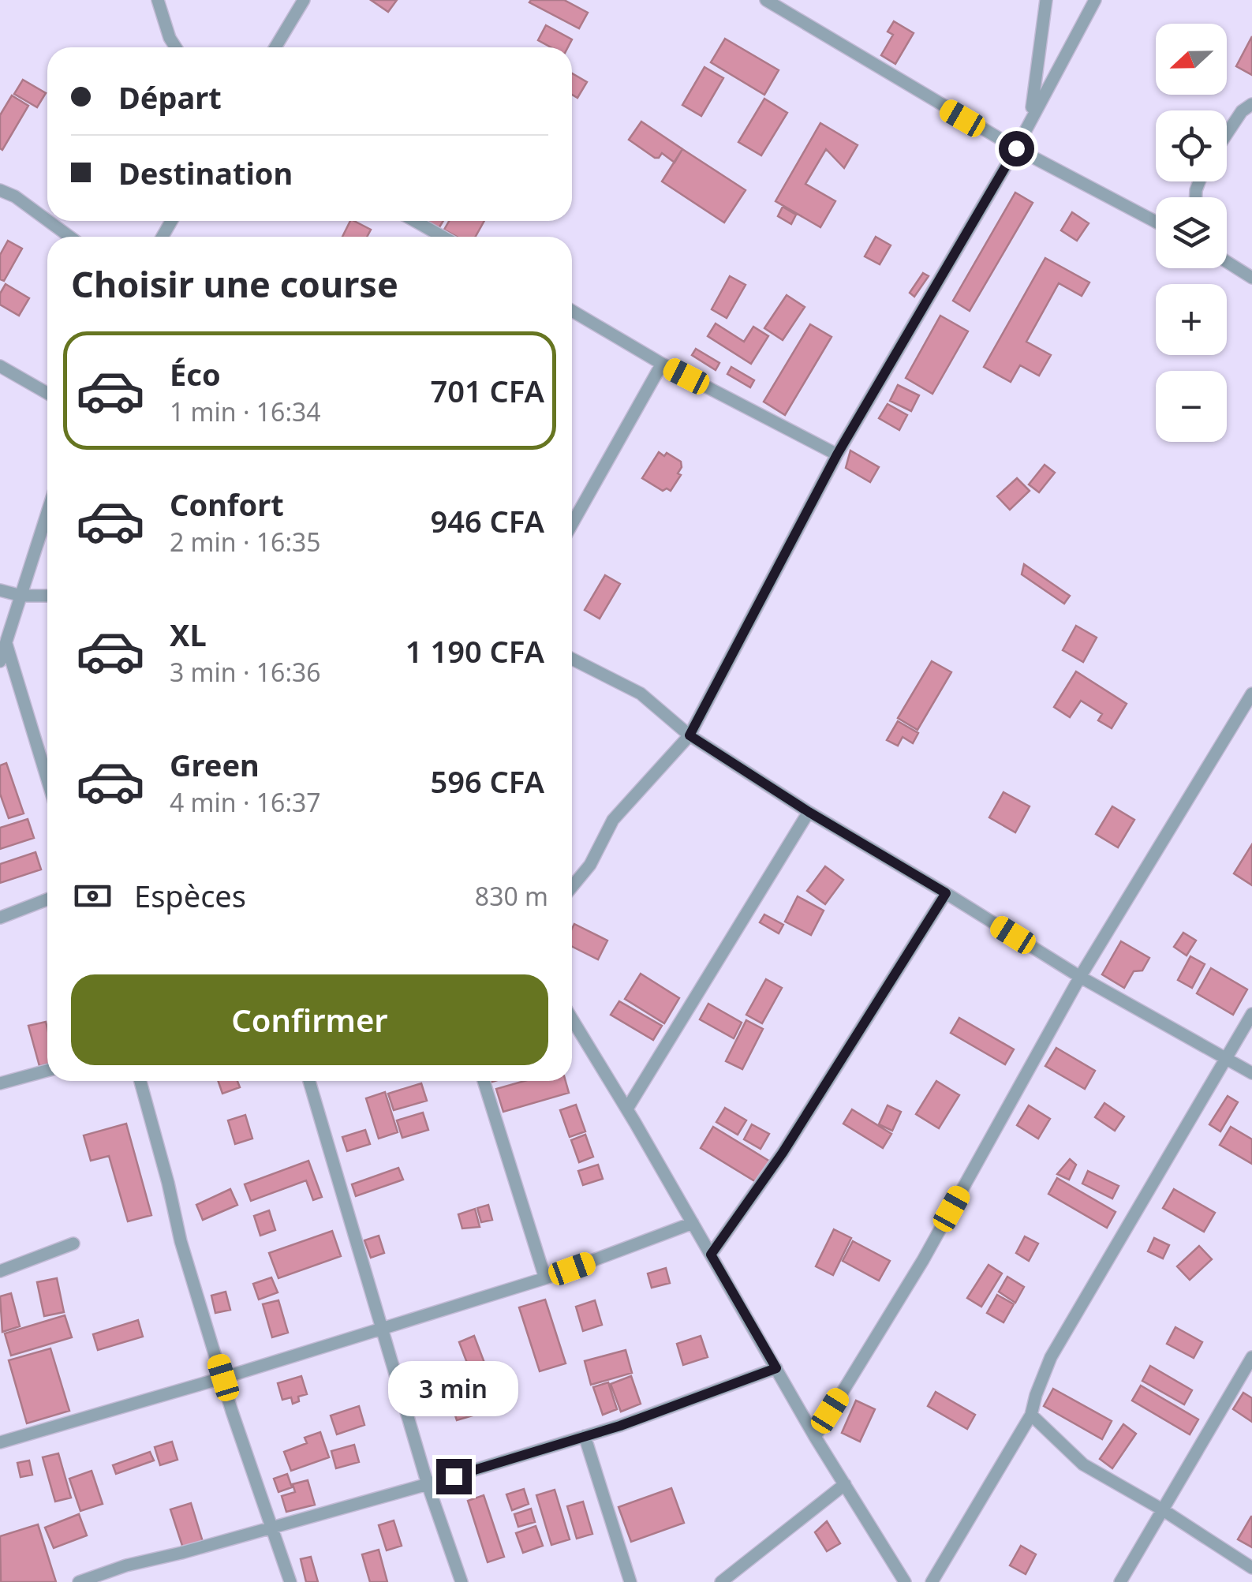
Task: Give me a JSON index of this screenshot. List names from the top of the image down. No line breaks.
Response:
{"north":"left","page":{"map_buttons":["+","−"],"banner":["Départ","Destination"],"heading":"Choisir une course","list":[{"name":"Éco","note":"1 min · 16:34","value":"701 CFA"},{"name":"Confort","note":"2 min · 16:35","value":"946 CFA"},{"name":"XL","note":"3 min · 16:36","value":"1 190 CFA"},{"name":"Green","note":"4 min · 16:37","value":"596 CFA"}],"pay":["Espèces","830 m"],"buttons":"Confirmer","bubble":"3 min"}}
